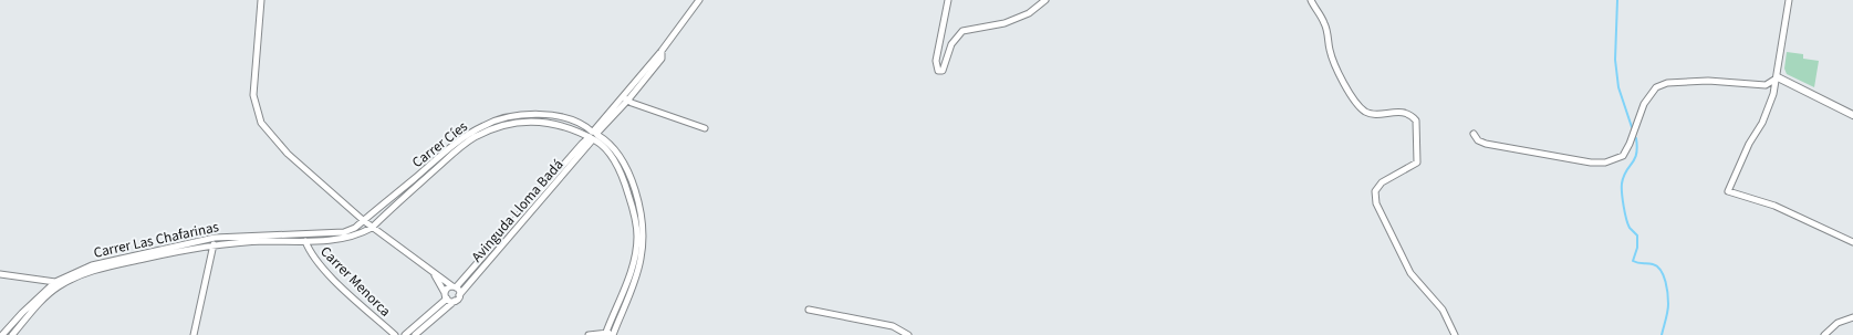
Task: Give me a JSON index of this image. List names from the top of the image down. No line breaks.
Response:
{"streets":{"street":["Carrer Cíes","Avinguda Lloma Badá","Carrer Las Chafarinas","Carrer Menorca"]},"crossings":[["Carrer Cíes","Avinguda Lloma Badá"],["Carrer Cíes","Carrer Las Chafarinas"],["Carrer Las Chafarinas","Carrer Menorca"]]}
